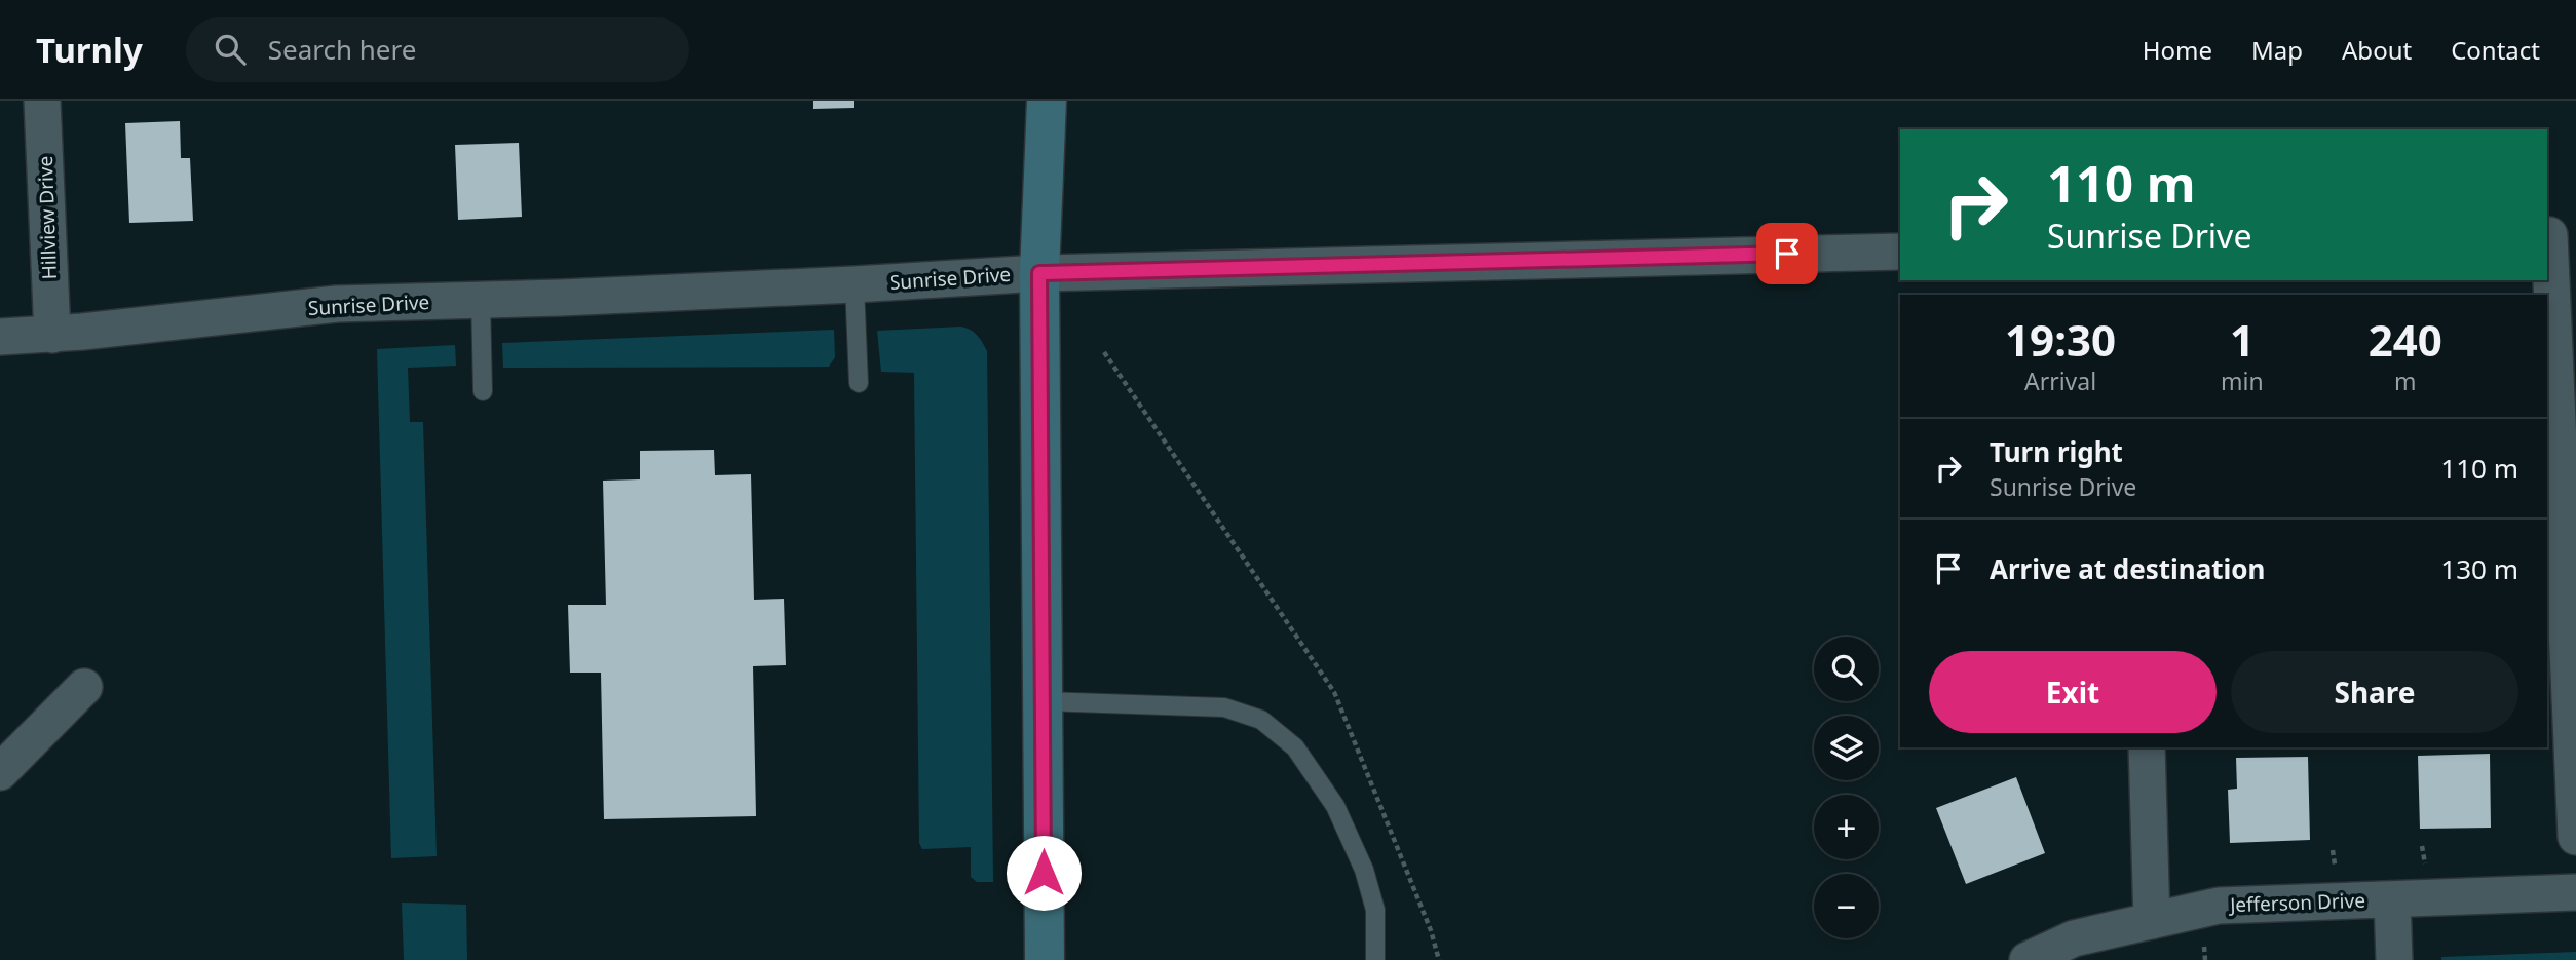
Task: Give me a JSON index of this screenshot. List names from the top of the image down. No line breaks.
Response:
{"streets":{"street":["Hillview Drive","Sunrise Drive","Jefferson Drive"]},"crossings":[["Hillview Drive","Sunrise Drive"]],"page":{"header":"Turnly","search":"Search here","nav":["Home","Map","About","Contact"],"turn":["110 m","Sunrise Drive"],"eta":["19:30","Arrival","1","min","240","m"],"list":[{"name":"Turn right","note":"Sunrise Drive","value":"110 m"},{"name":"Arrive at destination","value":"130 m"}],"map_buttons":["+","−"],"buttons":["Exit","Share"]}}
